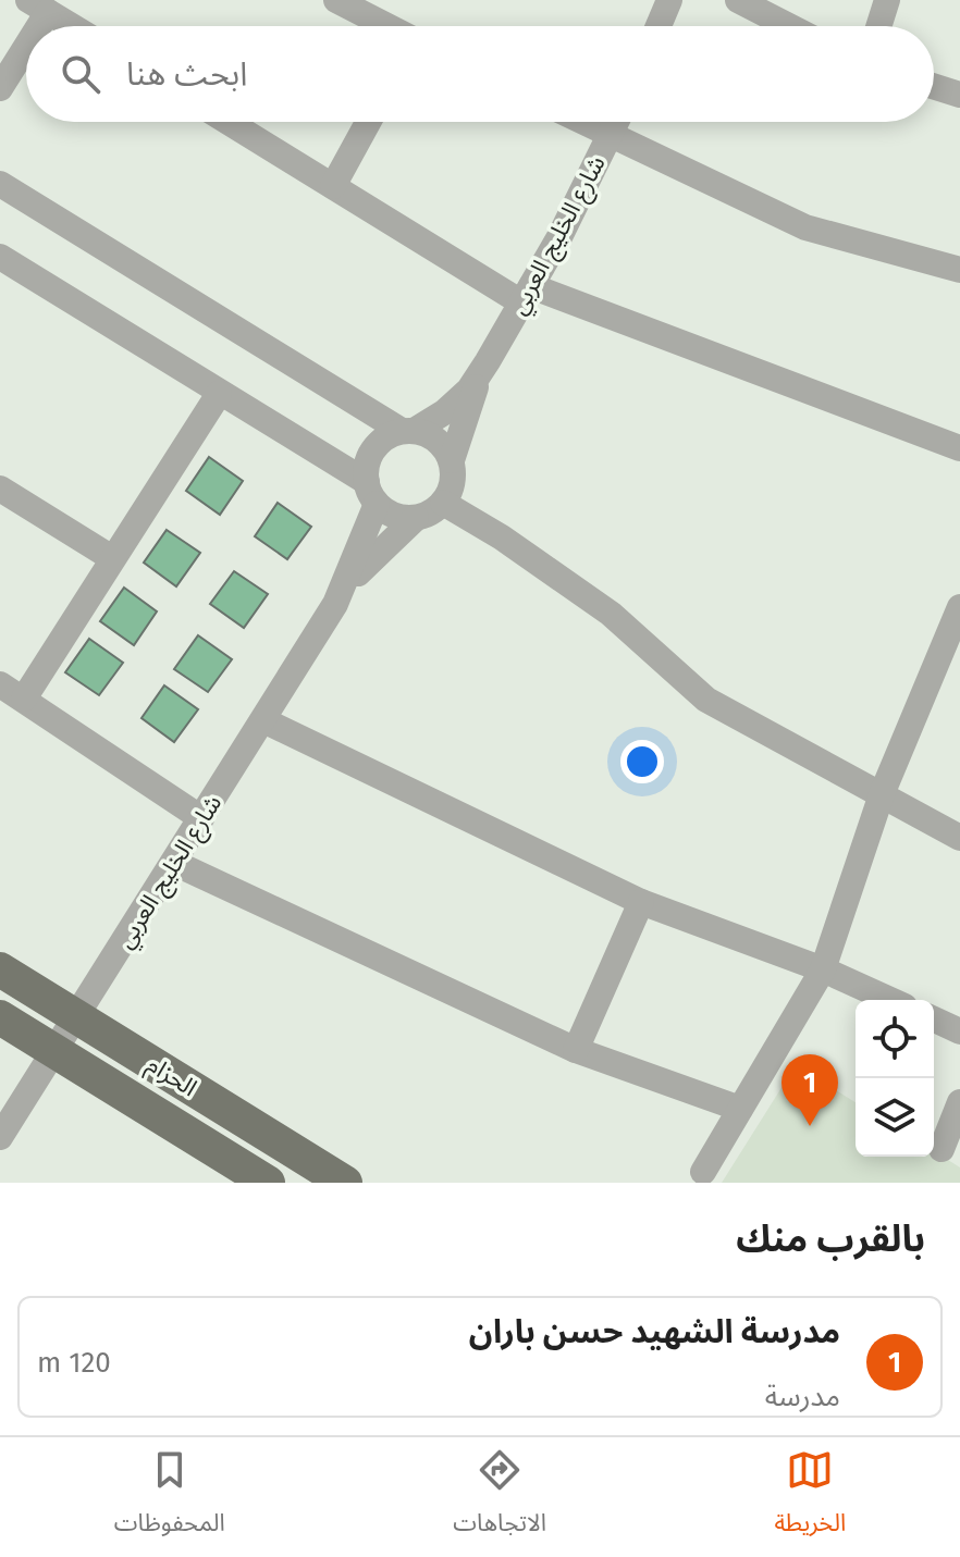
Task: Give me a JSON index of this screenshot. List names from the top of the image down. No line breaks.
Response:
{"streets":{"main road":["الحزام"],"street":["شارع الخليج العربي"]},"crossings":[["شارع الخليج العربي","الحزام"]],"page":{"search":"ابحث هنا","pins":"1","heading":"بالقرب منك","list":[{"mark":"1","name":"مدرسة الشهيد حسن باران","note":"مدرسة","value":"120 m"}],"nav":["الخريطة","الاتجاهات","المحفوظات"]}}
